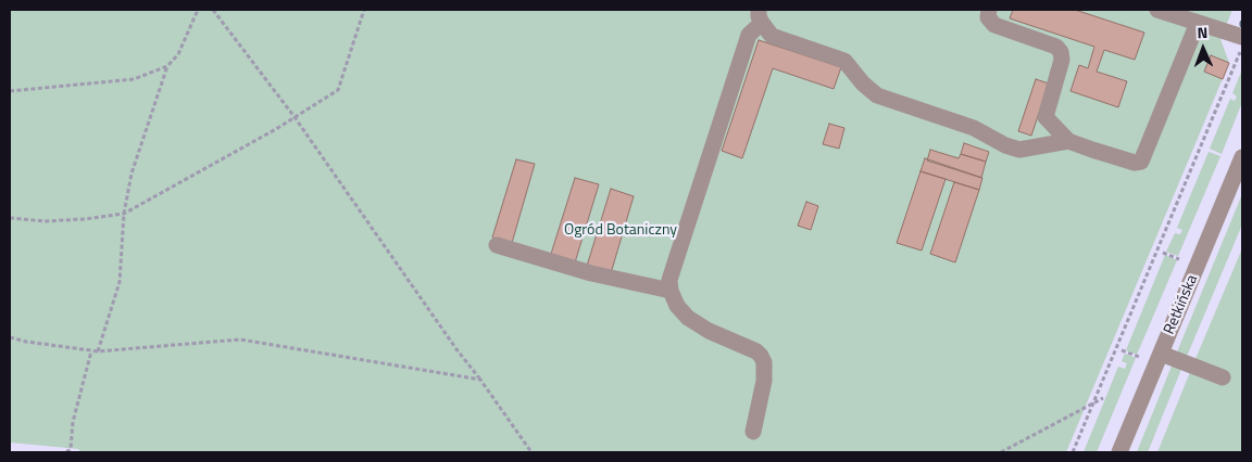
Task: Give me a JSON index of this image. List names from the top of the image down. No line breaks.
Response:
{"streets":{"street":["Retkińska"]},"parks":["Ogród Botaniczny"],"north":"top"}
